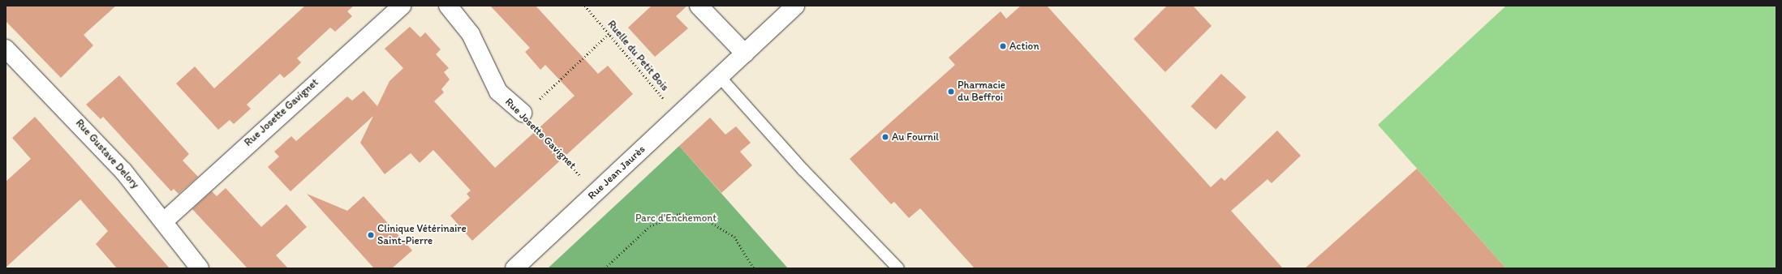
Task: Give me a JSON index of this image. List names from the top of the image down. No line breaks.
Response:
{"streets":{"street":["Rue Josette Gavignet","Rue Gustave Delory","Rue Jean Jaurès"],"path":["Ruelle du Petit Bois"]},"crossings":[["Ruelle du Petit Bois","Rue Jean Jaurès"],["Rue Josette Gavignet","Rue Gustave Delory"],["Rue Josette Gavignet","Rue Jean Jaurès"]],"parks":["Parc d'Enchemont"],"places":["Action","Pharmacie du Beffroi","Au Fournil","Clinique Vétérinaire Saint-Pierre"]}
